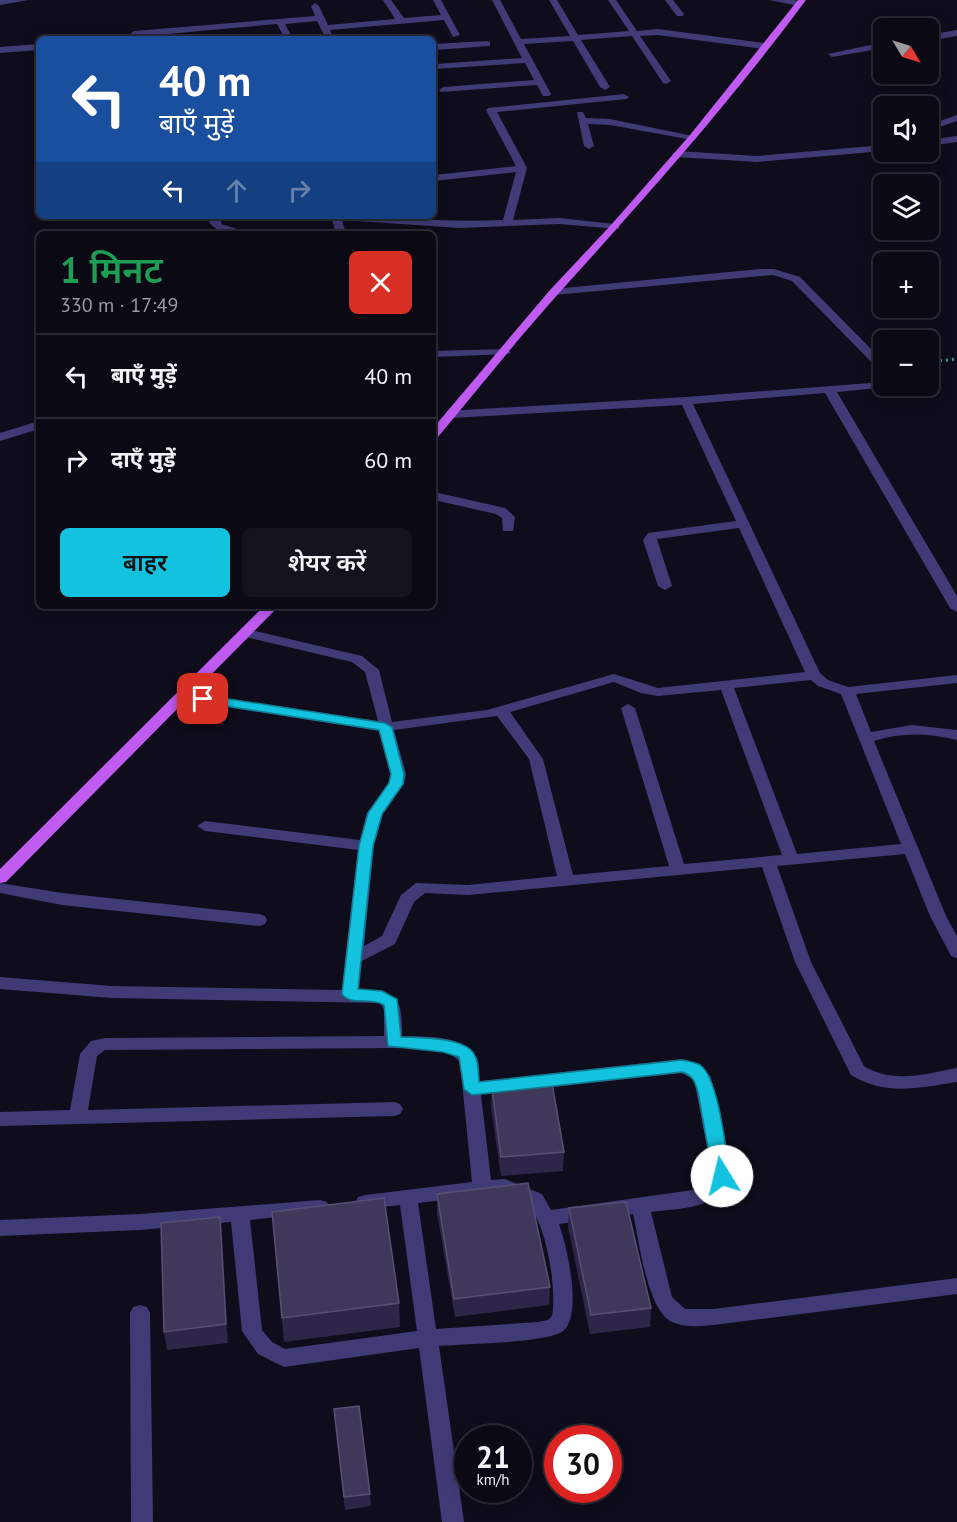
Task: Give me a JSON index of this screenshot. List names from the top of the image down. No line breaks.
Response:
{"north":"bottom right","page":{"map_buttons":["+","−"],"turn":["40 m","बाएँ मुड़ें"],"heading":["1 मिनट","330 m · 17:49"],"list":[{"name":"बाएँ मुड़ें","value":"40 m"},{"name":"दाएँ मुड़ें","value":"60 m"}],"buttons":["बाहर","शेयर करें"],"speed":"21 km/h","limit":"30"}}
